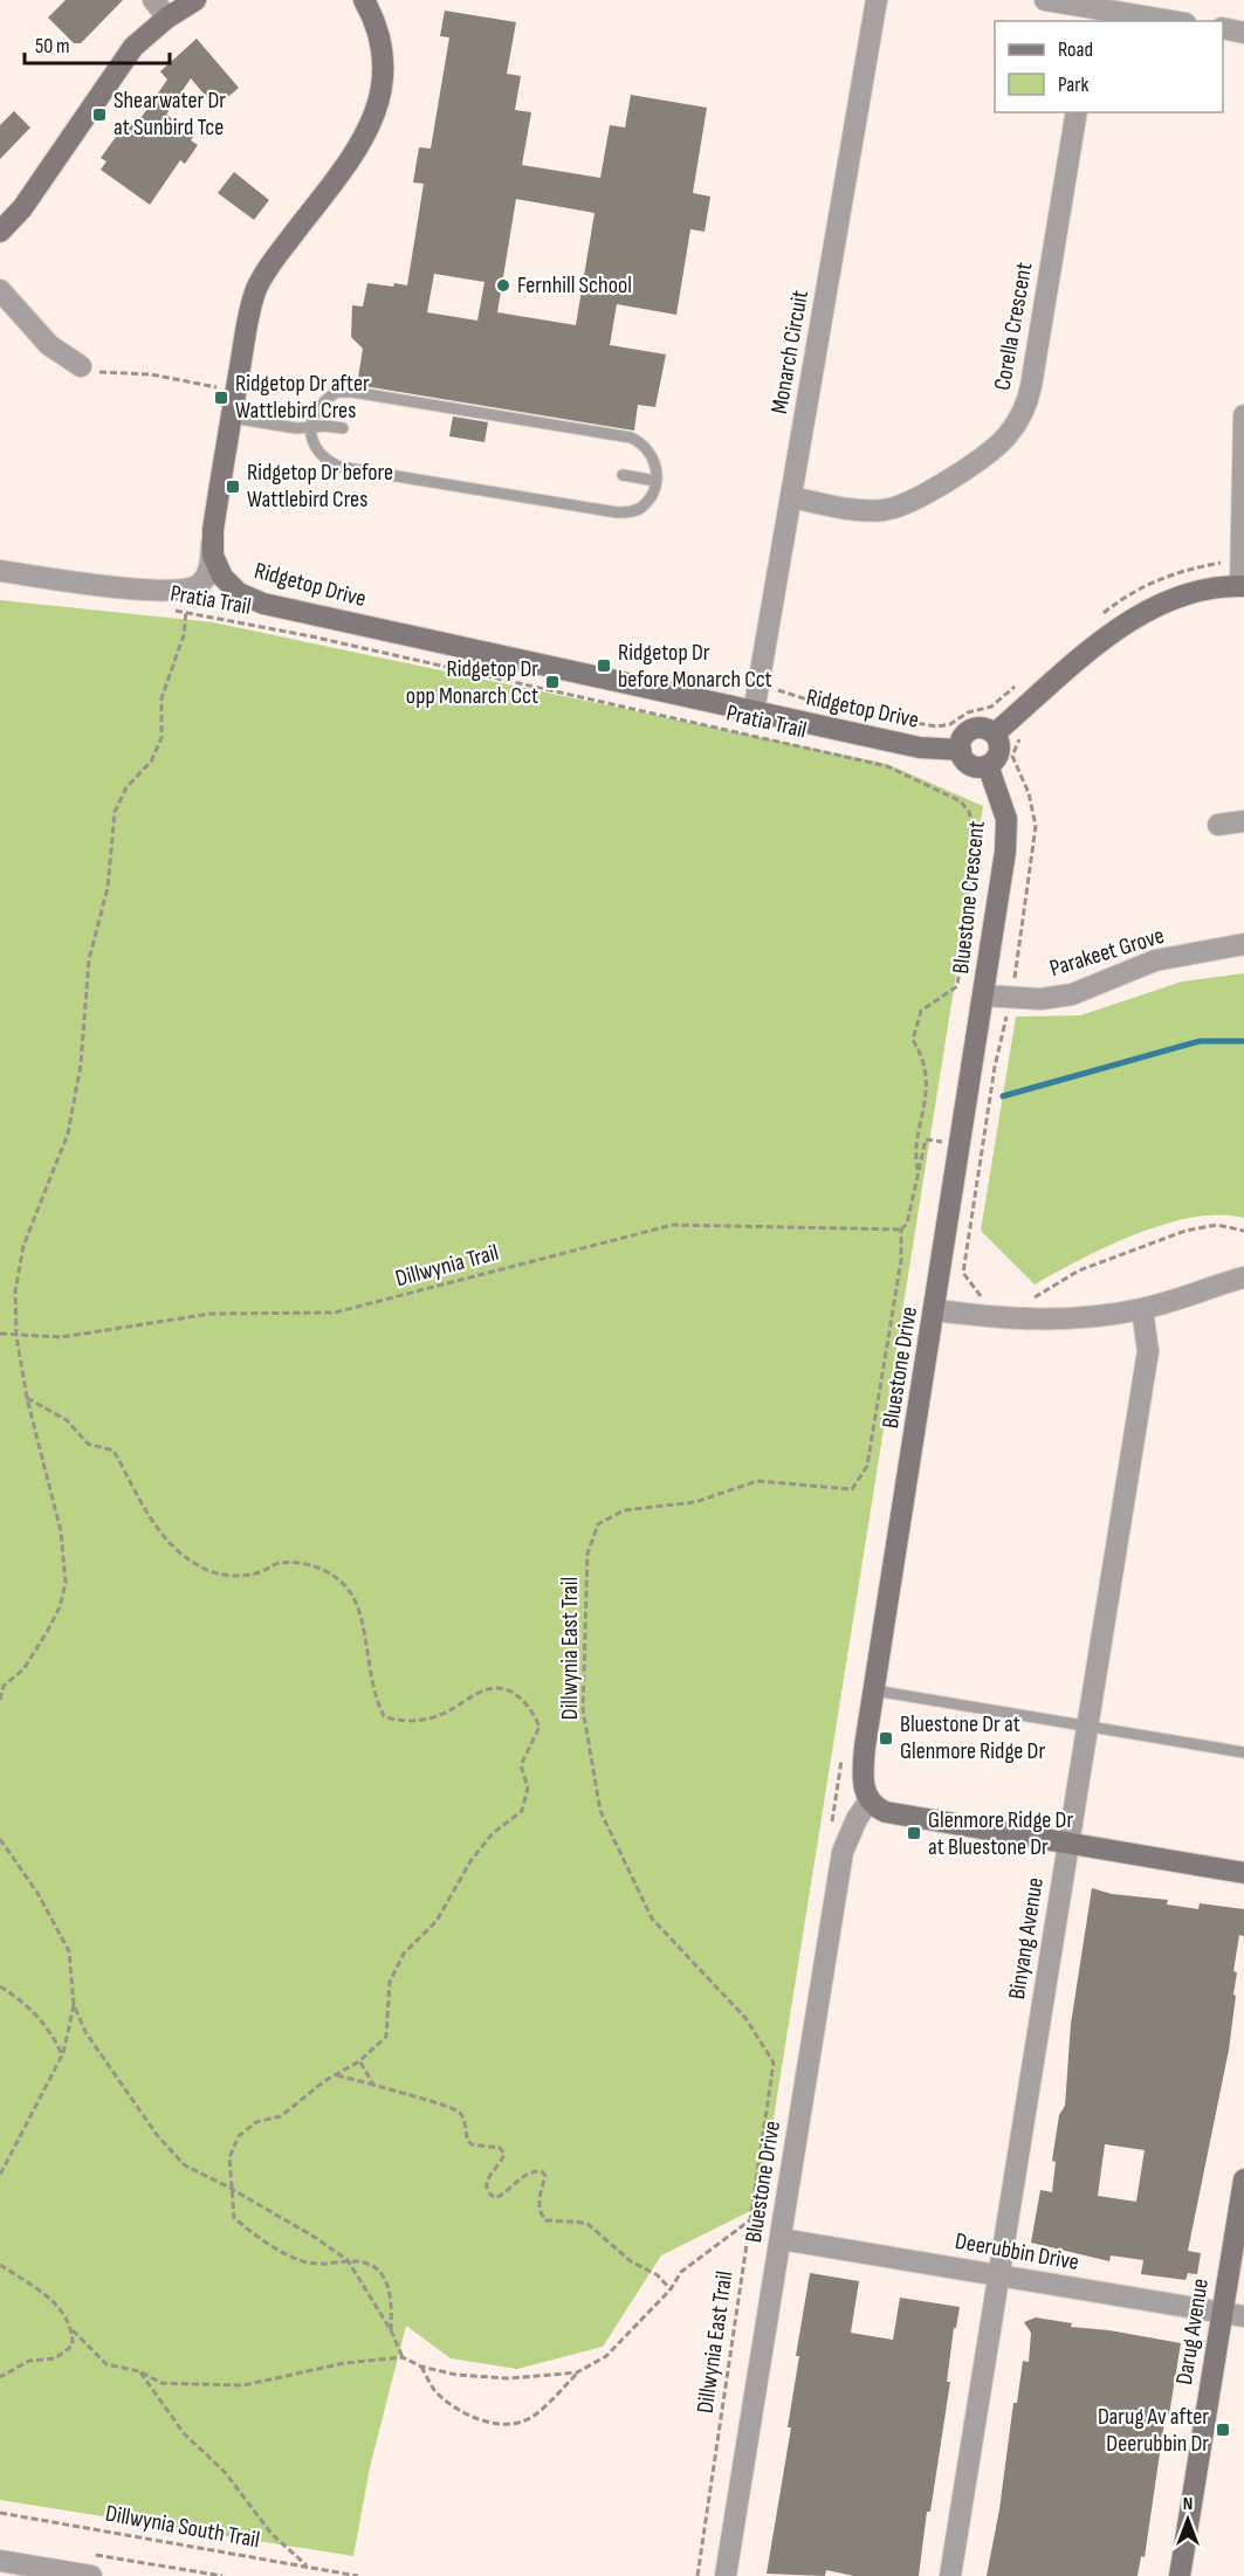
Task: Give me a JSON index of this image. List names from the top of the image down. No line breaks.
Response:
{"streets":{"street":["Corella Crescent","Monarch Circuit","Ridgetop Drive","Bluestone Crescent","Parakeet Grove","Bluestone Drive","Binyang Avenue","Deerubbin Drive","Darug Avenue"],"path":["Pratia Trail","Dillwynia Trail","Dillwynia East Trail","Dillwynia South Trail"]},"crossings":[["Corella Crescent","Monarch Circuit"],["Monarch Circuit","Ridgetop Drive"],["Ridgetop Drive","Bluestone Crescent"],["Bluestone Crescent","Parakeet Grove"],["Bluestone Crescent","Bluestone Drive"],["Parakeet Grove","Bluestone Drive"],["Dillwynia Trail","Dillwynia East Trail"],["Bluestone Drive","Deerubbin Drive"],["Binyang Avenue","Deerubbin Drive"],["Deerubbin Drive","Darug Avenue"]],"places":{"transit":["Shearwater Dr at Sunbird Tce","Ridgetop Dr after Wattlebird Cres","Ridgetop Dr before Wattlebird Cres","Ridgetop Dr before Monarch Cct","Ridgetop Dr opp Monarch Cct","Bluestone Dr at Glenmore Ridge Dr","Glenmore Ridge Dr at Bluestone Dr","Darug Av after Deerubbin Dr"],"other":["Fernhill School"]},"legend":["Road","Park"],"scale_bar":"50 m","north":"top"}
